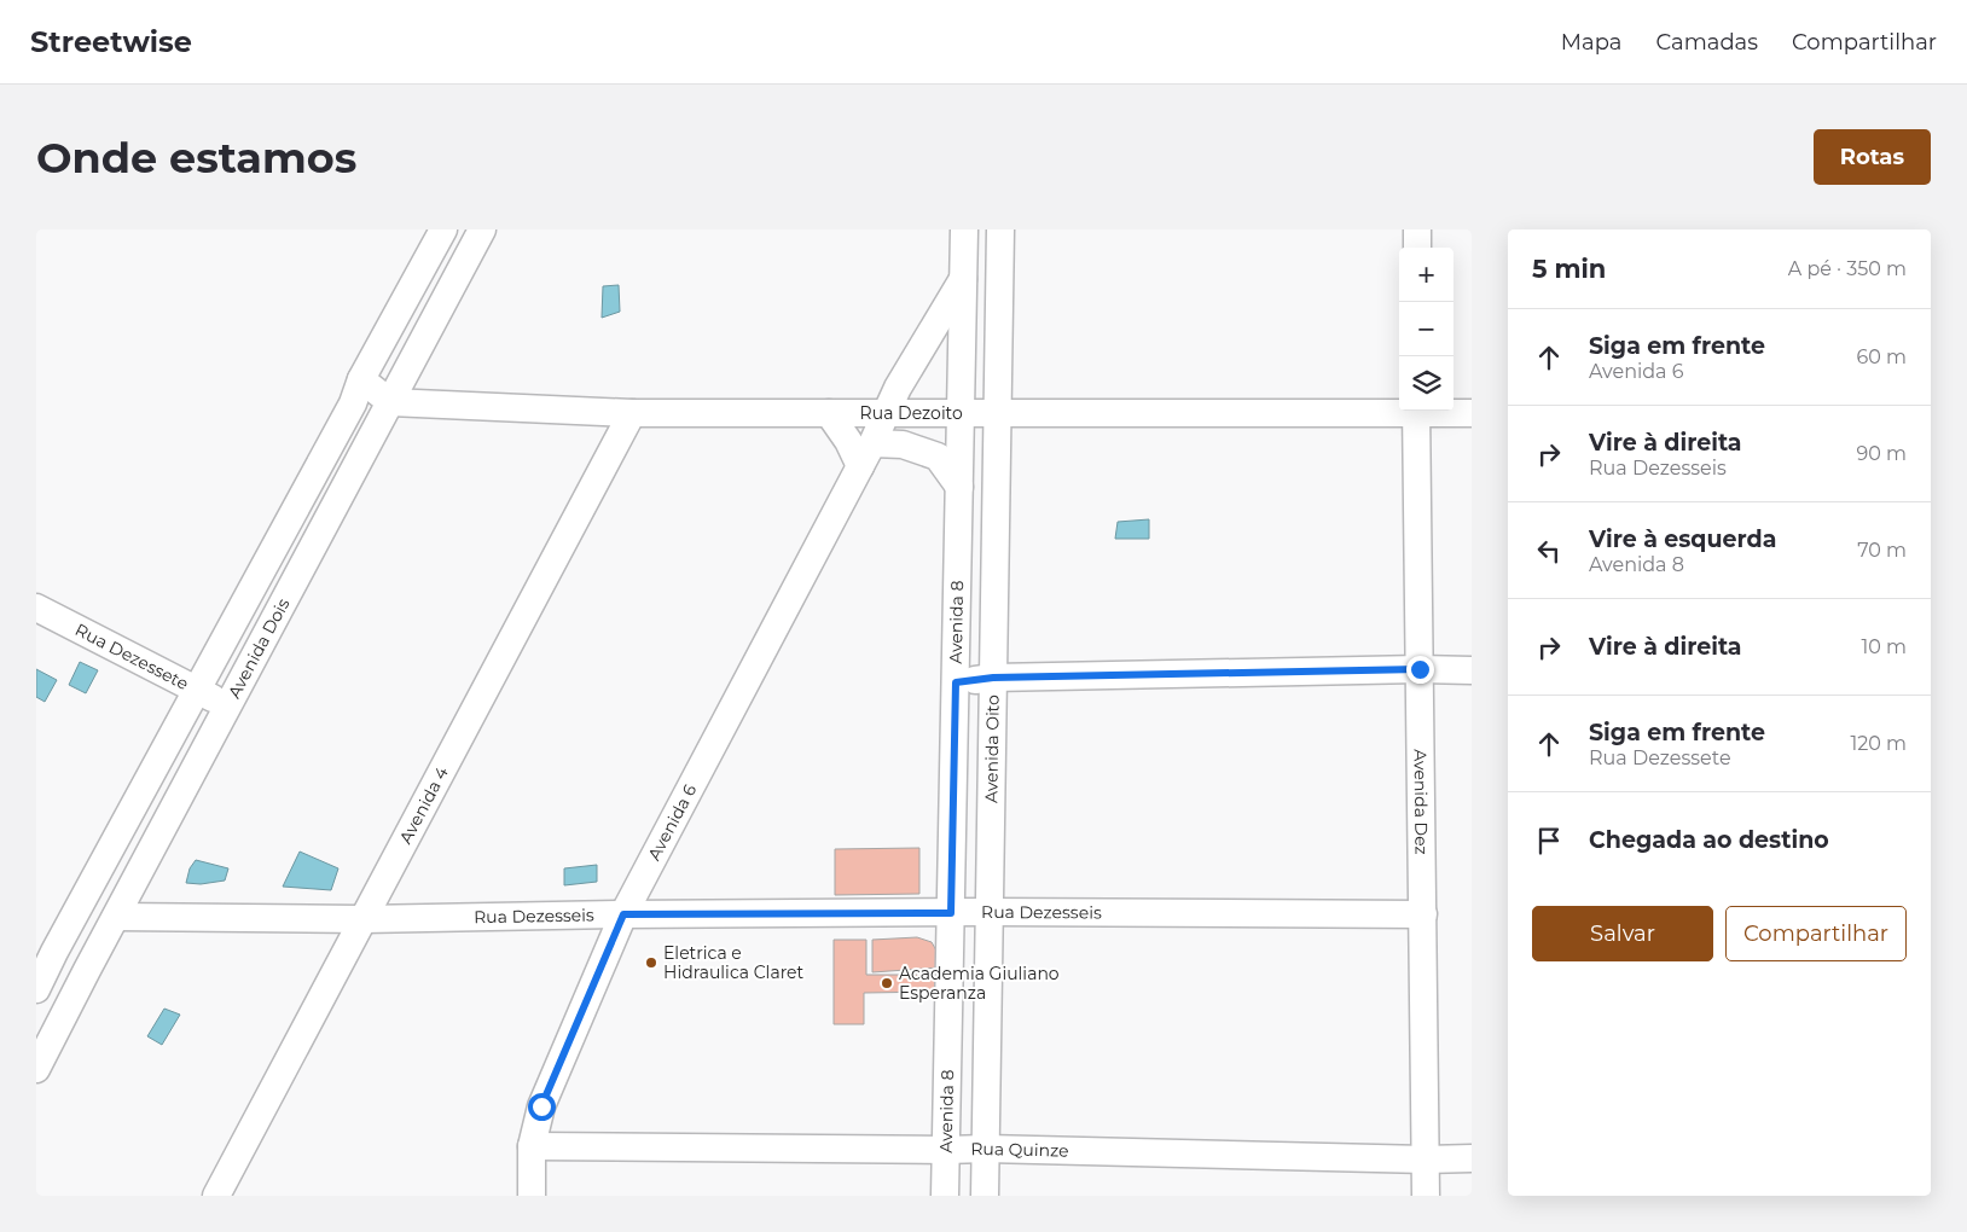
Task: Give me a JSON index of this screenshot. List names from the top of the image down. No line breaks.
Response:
{"streets":{"street":["Rua Dezoito","Avenida 8","Avenida Dois","Rua Dezessete","Avenida Oito","Avenida Dez","Avenida 4","Avenida 6","Rua Dezesseis","Rua Quinze"]},"crossings":[["Rua Dezoito","Avenida 8"],["Rua Dezoito","Avenida Dois"],["Rua Dezoito","Avenida Oito"],["Rua Dezoito","Avenida Dez"],["Rua Dezoito","Avenida 4"],["Rua Dezoito","Avenida 6"],["Avenida 8","Avenida 6"],["Avenida 8","Rua Dezesseis"],["Avenida 8","Rua Quinze"],["Avenida Dois","Rua Dezessete"],["Avenida Dois","Rua Dezesseis"],["Avenida Oito","Rua Dezesseis"],["Avenida Oito","Rua Quinze"],["Avenida Dez","Rua Dezesseis"],["Avenida Dez","Rua Quinze"],["Avenida 4","Rua Dezesseis"],["Avenida 6","Rua Dezesseis"],["Avenida 6","Rua Quinze"]],"places":["Eletrica e Hidraulica Claret","Academia Giuliano Esperanza"],"page":{"header":"Streetwise","nav":["Mapa","Camadas","Compartilhar"],"buttons":["Rotas",["Salvar","Compartilhar"]],"title":"Onde estamos","heading":["5 min","A pé · 350 m"],"map_buttons":["+","−"],"list":[["Siga em frente","Avenida 6","60 m"],["Vire à direita","Rua Dezesseis","90 m"],["Vire à esquerda","Avenida 8","70 m"],["Vire à direita","10 m"],["Siga em frente","Rua Dezessete","120 m"],"Chegada ao destino"]}}
